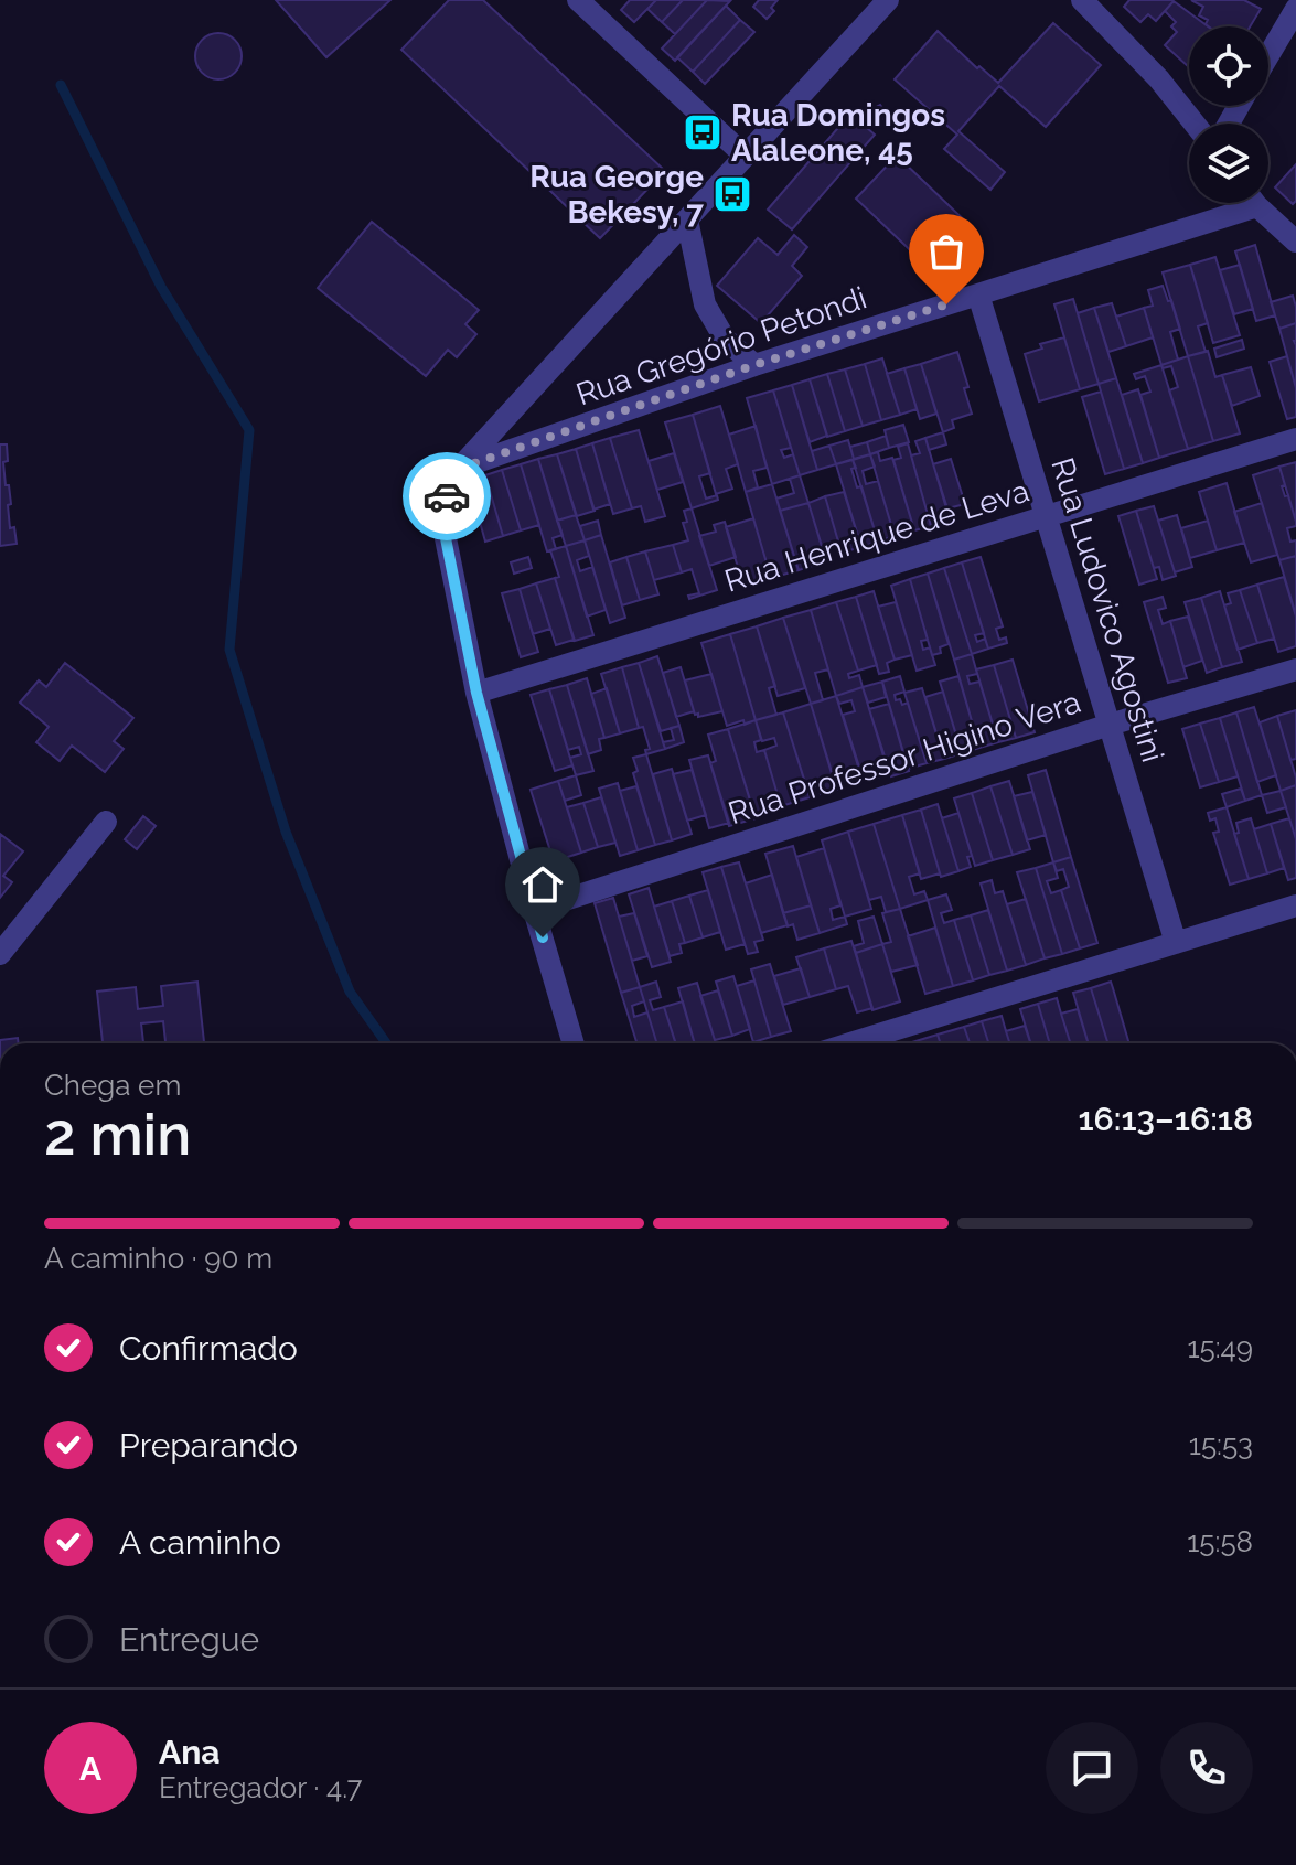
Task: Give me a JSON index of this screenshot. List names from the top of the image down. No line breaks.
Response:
{"streets":{"street":["Rua Gregório Petondi","Rua Henrique de Leva","Rua Ludovico Agostini","Rua Professor Higino Vera"]},"crossings":[["Rua Gregório Petondi","Rua Ludovico Agostini"],["Rua Henrique de Leva","Rua Ludovico Agostini"],["Rua Ludovico Agostini","Rua Professor Higino Vera"]],"places":{"bus stop":["Rua Domingos Alaleone, 45","Rua George Bekesy, 7"]},"page":{"heading":["2 min","Chega em","16:13–16:18"],"panel":["Ana","Entregador · 4.7"],"bar":"A caminho · 90 m","list":[["Confirmado","15:49"],["Preparando","15:53"],["A caminho","15:58"],"Entregue"],"round":"A"}}
